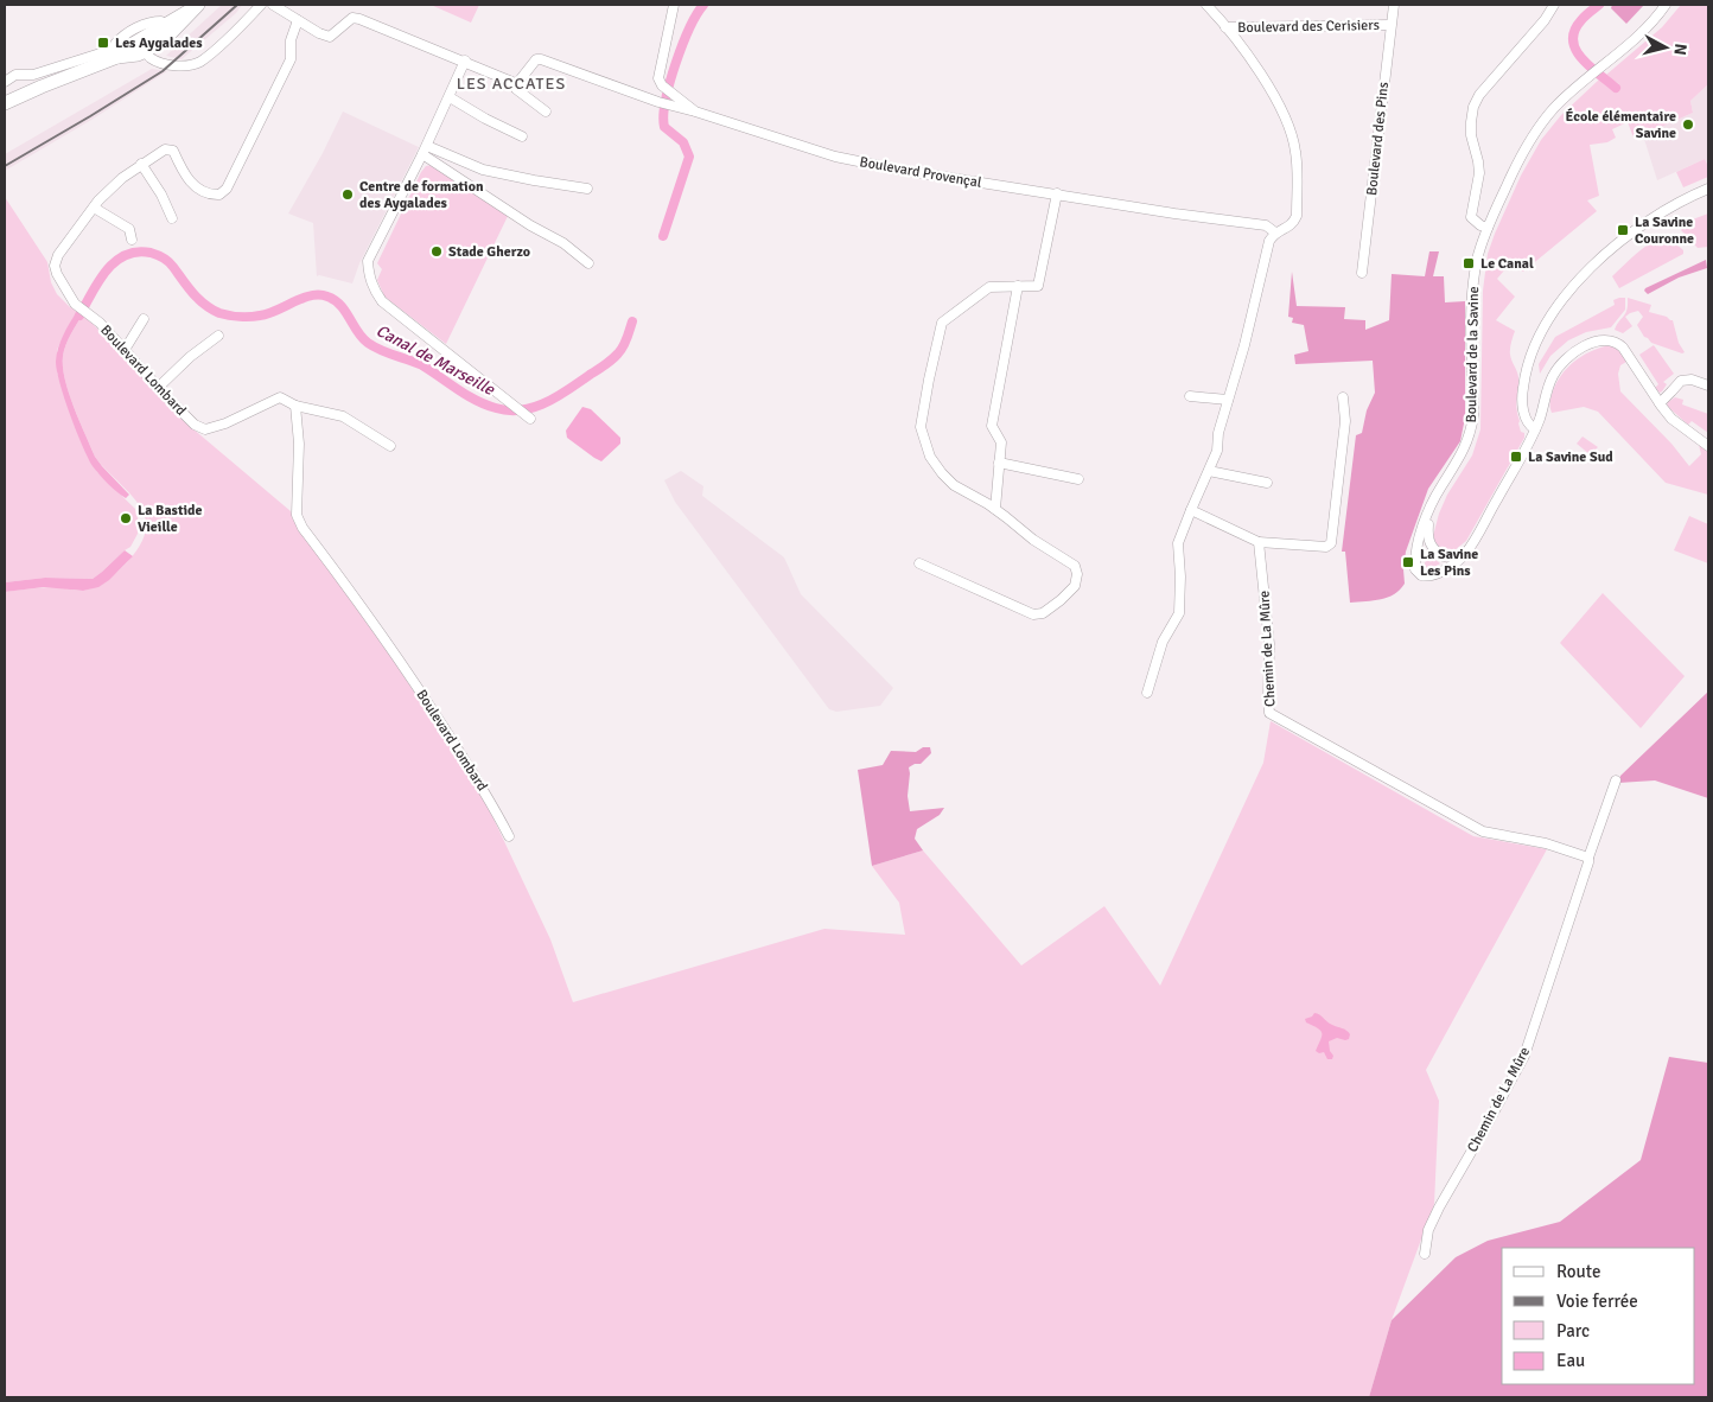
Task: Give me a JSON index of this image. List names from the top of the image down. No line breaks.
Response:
{"streets":{"street":["Boulevard des Cerisiers","Boulevard des Pins","Boulevard Provençal","Boulevard de la Savine","Boulevard Lombard","Chemin de La Mûre"]},"crossings":[["Boulevard des Cerisiers","Boulevard des Pins"]],"districts":["LES ACCATES"],"water":["Canal de Marseille"],"places":{"transit":["Les Aygalades","La Savine Couronne","Le Canal","La Savine Sud","La Savine Les Pins"],"other":["École élémentaire Savine","Centre de formation des Aygalades","Stade Gherzo","La Bastide Vieille"]},"legend":["Route","Voie ferrée","Parc","Eau"],"north":"right"}
